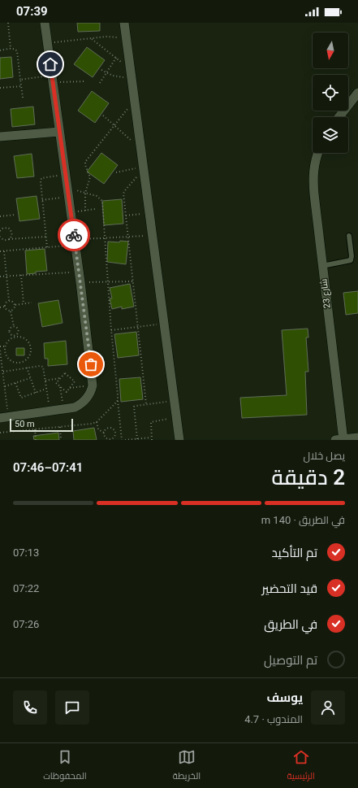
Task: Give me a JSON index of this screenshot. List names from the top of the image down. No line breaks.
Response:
{"streets":{"street":["شارع 23"]},"scale_bar":"50 m","north":"bottom","page":{"status":"07:39","scale":"50 m","heading":["2 دقيقة","يصل خلال","07:41–07:46"],"panel":["يوسف","المندوب · 4.7"],"bar":"في الطريق · 140 m","list":[["تم التأكيد","07:13"],["قيد التحضير","07:22"],["في الطريق","07:26"],"تم التوصيل"],"tabs":["الرئيسية","الخريطة","المحفوظات"]}}
